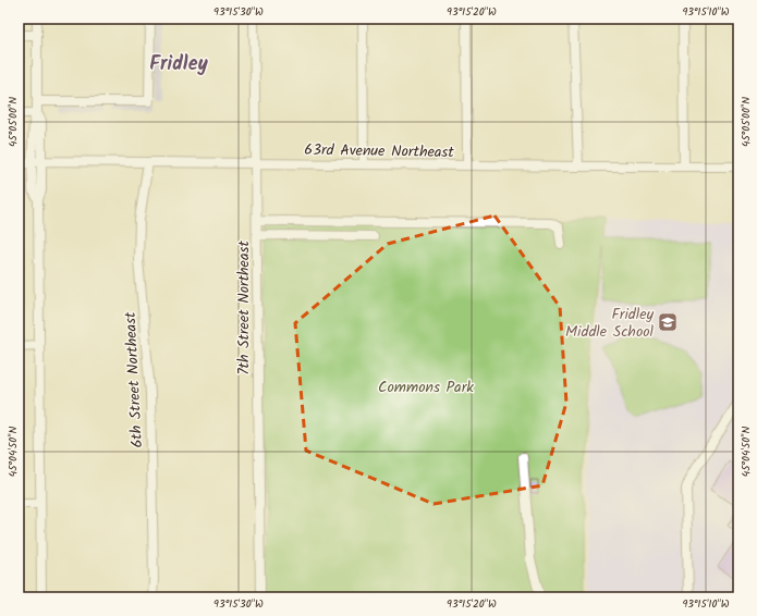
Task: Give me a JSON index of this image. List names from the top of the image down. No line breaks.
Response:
{"streets":{"street":["63rd Avenue Northeast","7th Street Northeast","6th Street Northeast"]},"crossings":[["63rd Avenue Northeast","7th Street Northeast"],["63rd Avenue Northeast","6th Street Northeast"]],"districts":["Fridley"],"parks":["Commons Park"],"places":{"school or university":["Fridley Middle School"]},"coordinates":["93°15'30\"W","93°15'20\"W","93°15'10\"W","45°05'00\"N","45°04'50\"N"]}
